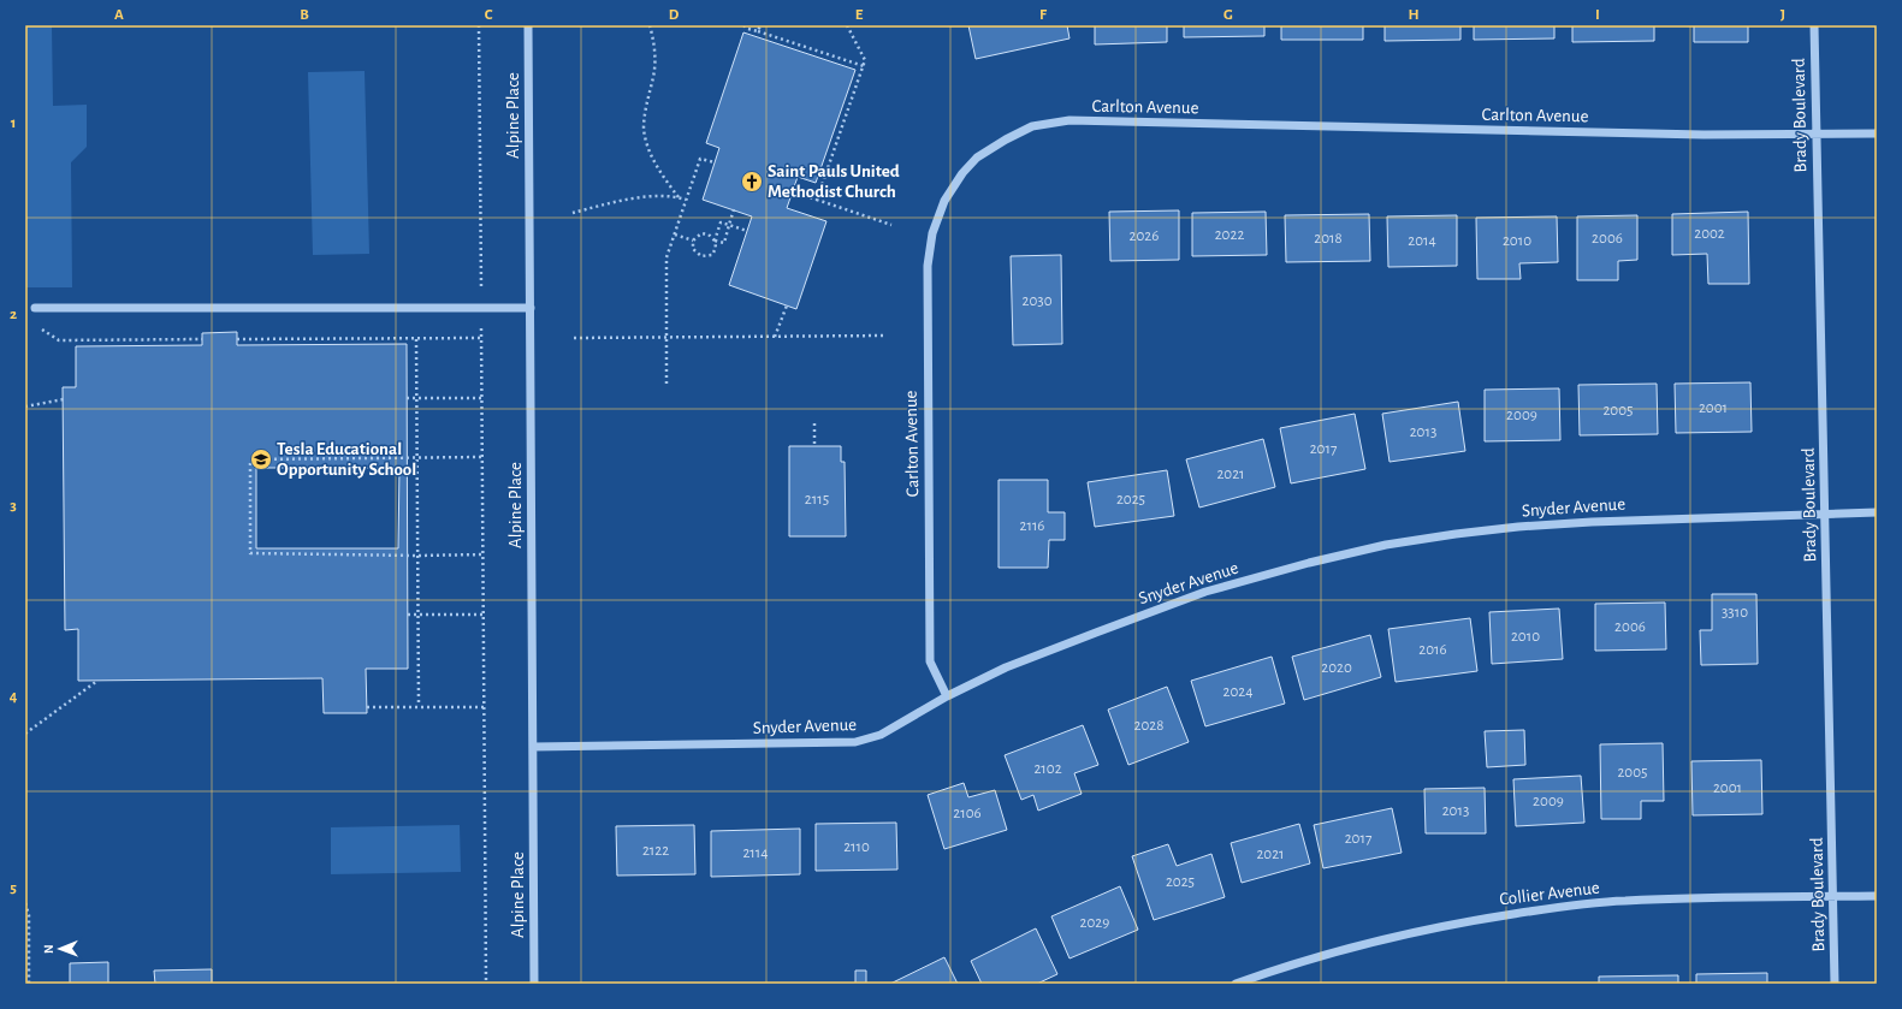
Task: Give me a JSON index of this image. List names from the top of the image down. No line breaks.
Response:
{"streets":{"street":["Carlton Avenue","Alpine Place","Brady Boulevard","Snyder Avenue","Collier Avenue"]},"crossings":[["Carlton Avenue","Brady Boulevard"],["Carlton Avenue","Snyder Avenue"],["Alpine Place","Snyder Avenue"],["Brady Boulevard","Snyder Avenue"],["Brady Boulevard","Collier Avenue"]],"places":{"church":["Saint Pauls United Methodist Church"],"school or university":["Tesla Educational Opportunity School"]},"house_numbers":["2002","2022","2026","2018","2006","2014","2010","2030","2001","2005","2009","2013","2017","2021","2115","2025","2116","3310","2006","2010","2016","2020","2024","2028","2102","2005","2001","2009","2013","2106","2017","2110","2122","2114","2021","2025","2029"],"north":"left","grid":{"columns":["A","B","C","D","E","F","G","H","I","J"],"rows":["1","2","3","4","5"]}}
